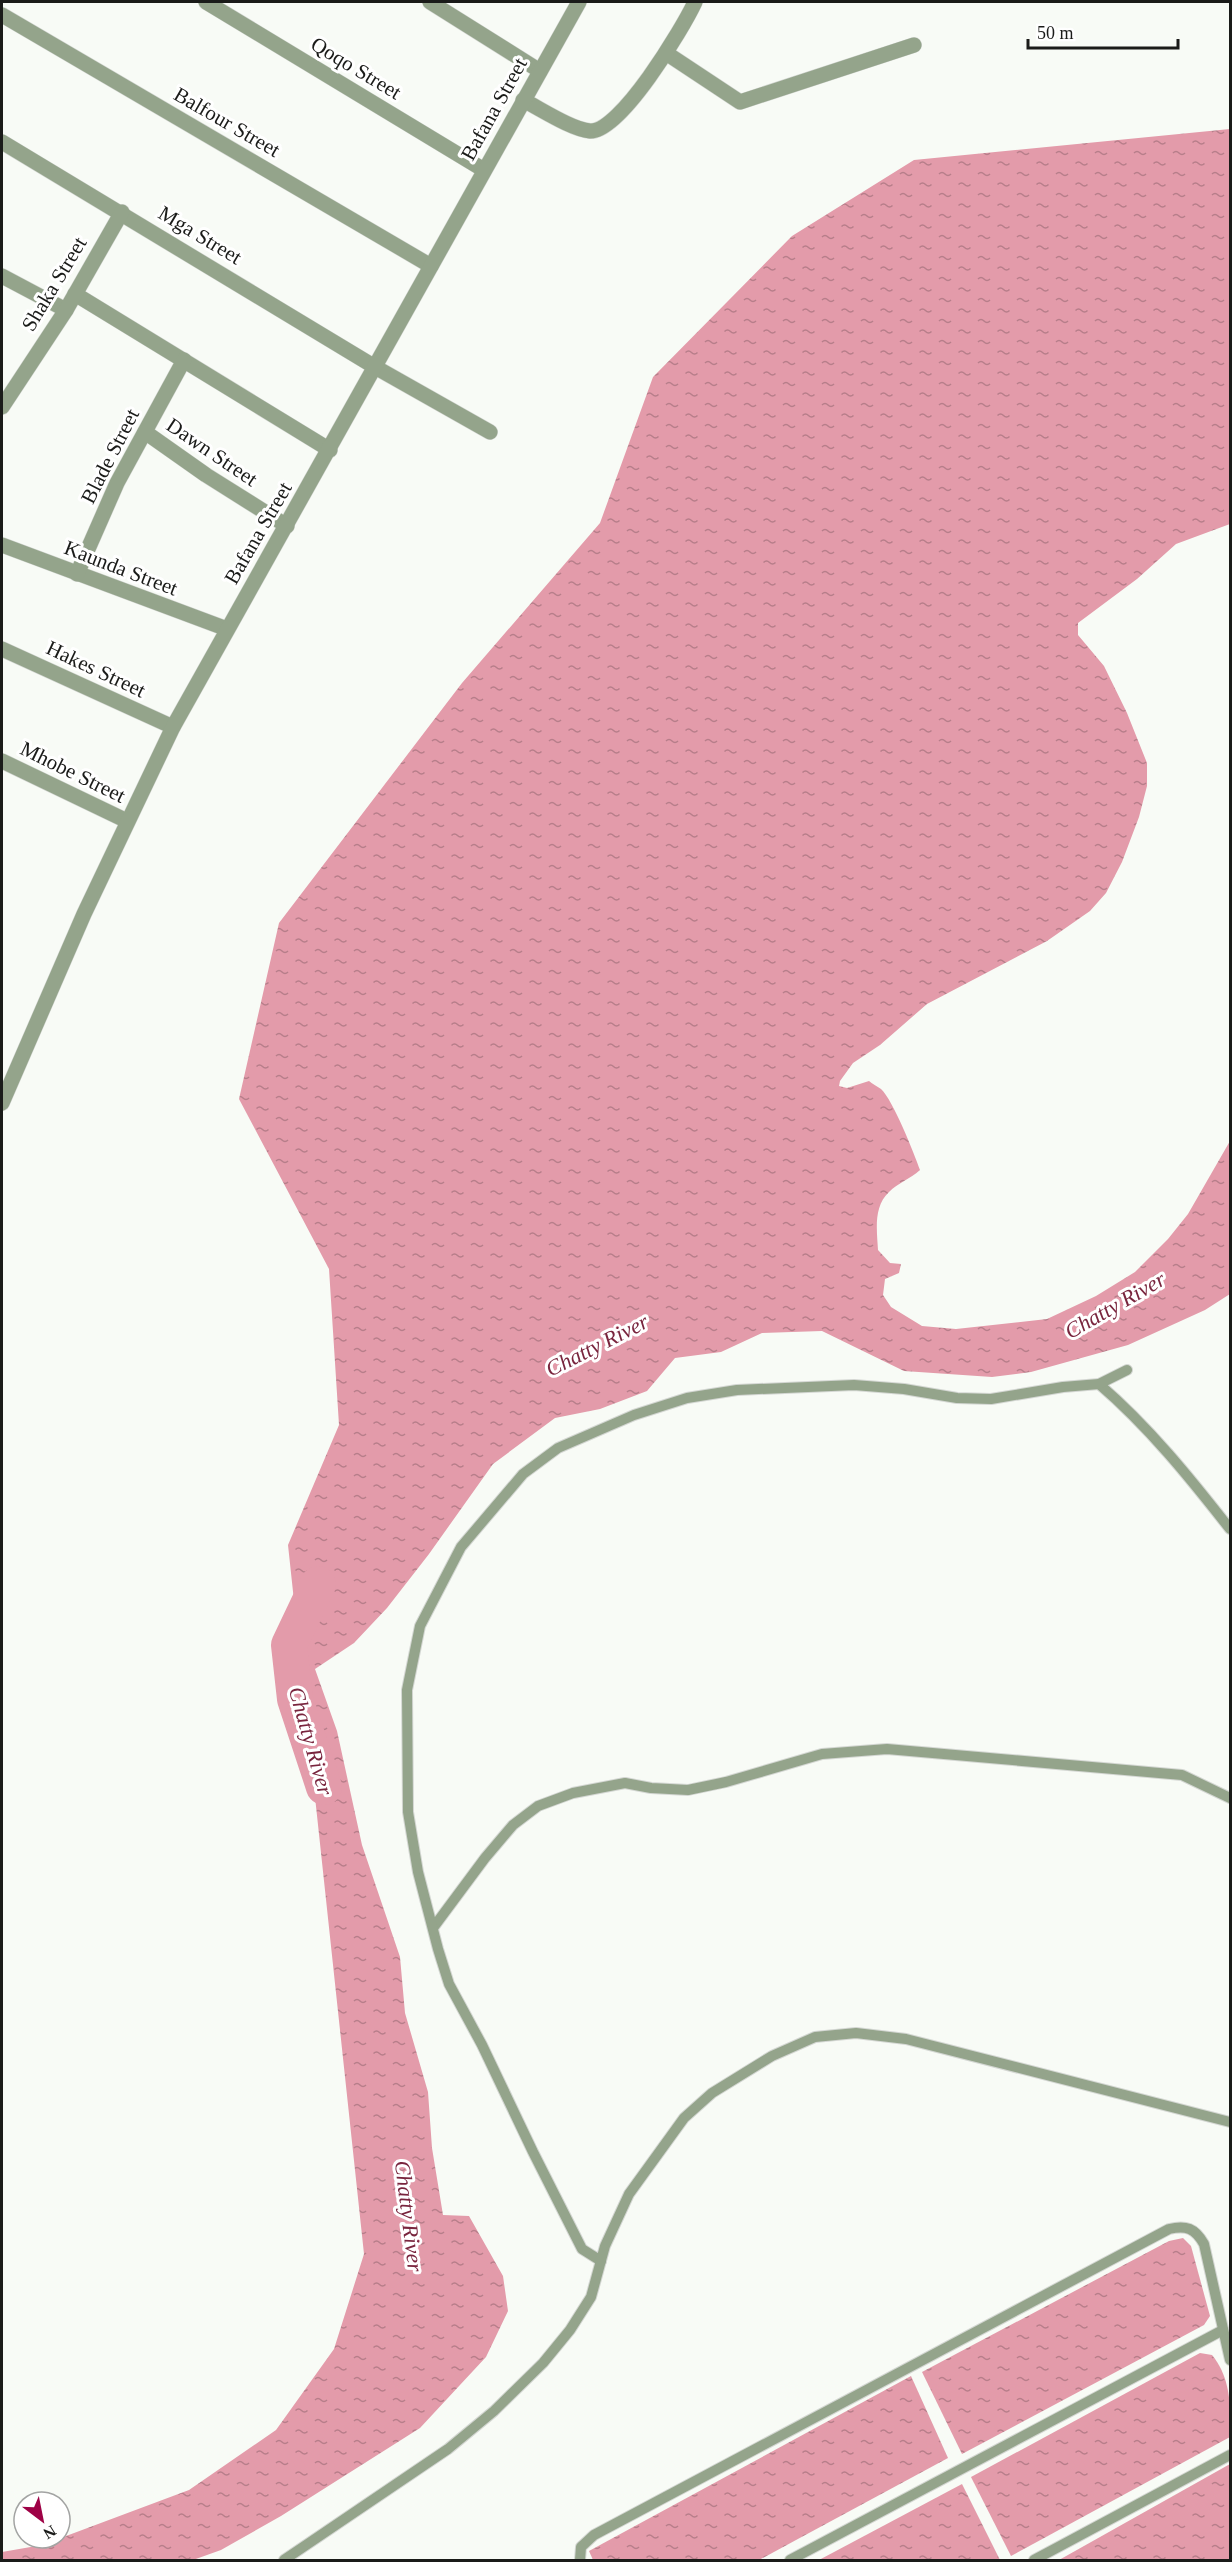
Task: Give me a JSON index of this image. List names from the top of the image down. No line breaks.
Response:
{"streets":{"street":["Qoqo Street","Bafana Street","Balfour Street","Mga Street","Shaka Street","Dawn Street","Blade Street","Kaunda Street","Hakes Street","Mhobe Street"]},"crossings":[["Qoqo Street","Bafana Street"],["Bafana Street","Balfour Street"],["Bafana Street","Mga Street"],["Bafana Street","Dawn Street"],["Bafana Street","Kaunda Street"],["Bafana Street","Hakes Street"],["Bafana Street","Mhobe Street"],["Mga Street","Shaka Street"],["Dawn Street","Blade Street"],["Blade Street","Kaunda Street"]],"water":["Chatty River"],"scale_bar":"50 m","north":"bottom right"}
